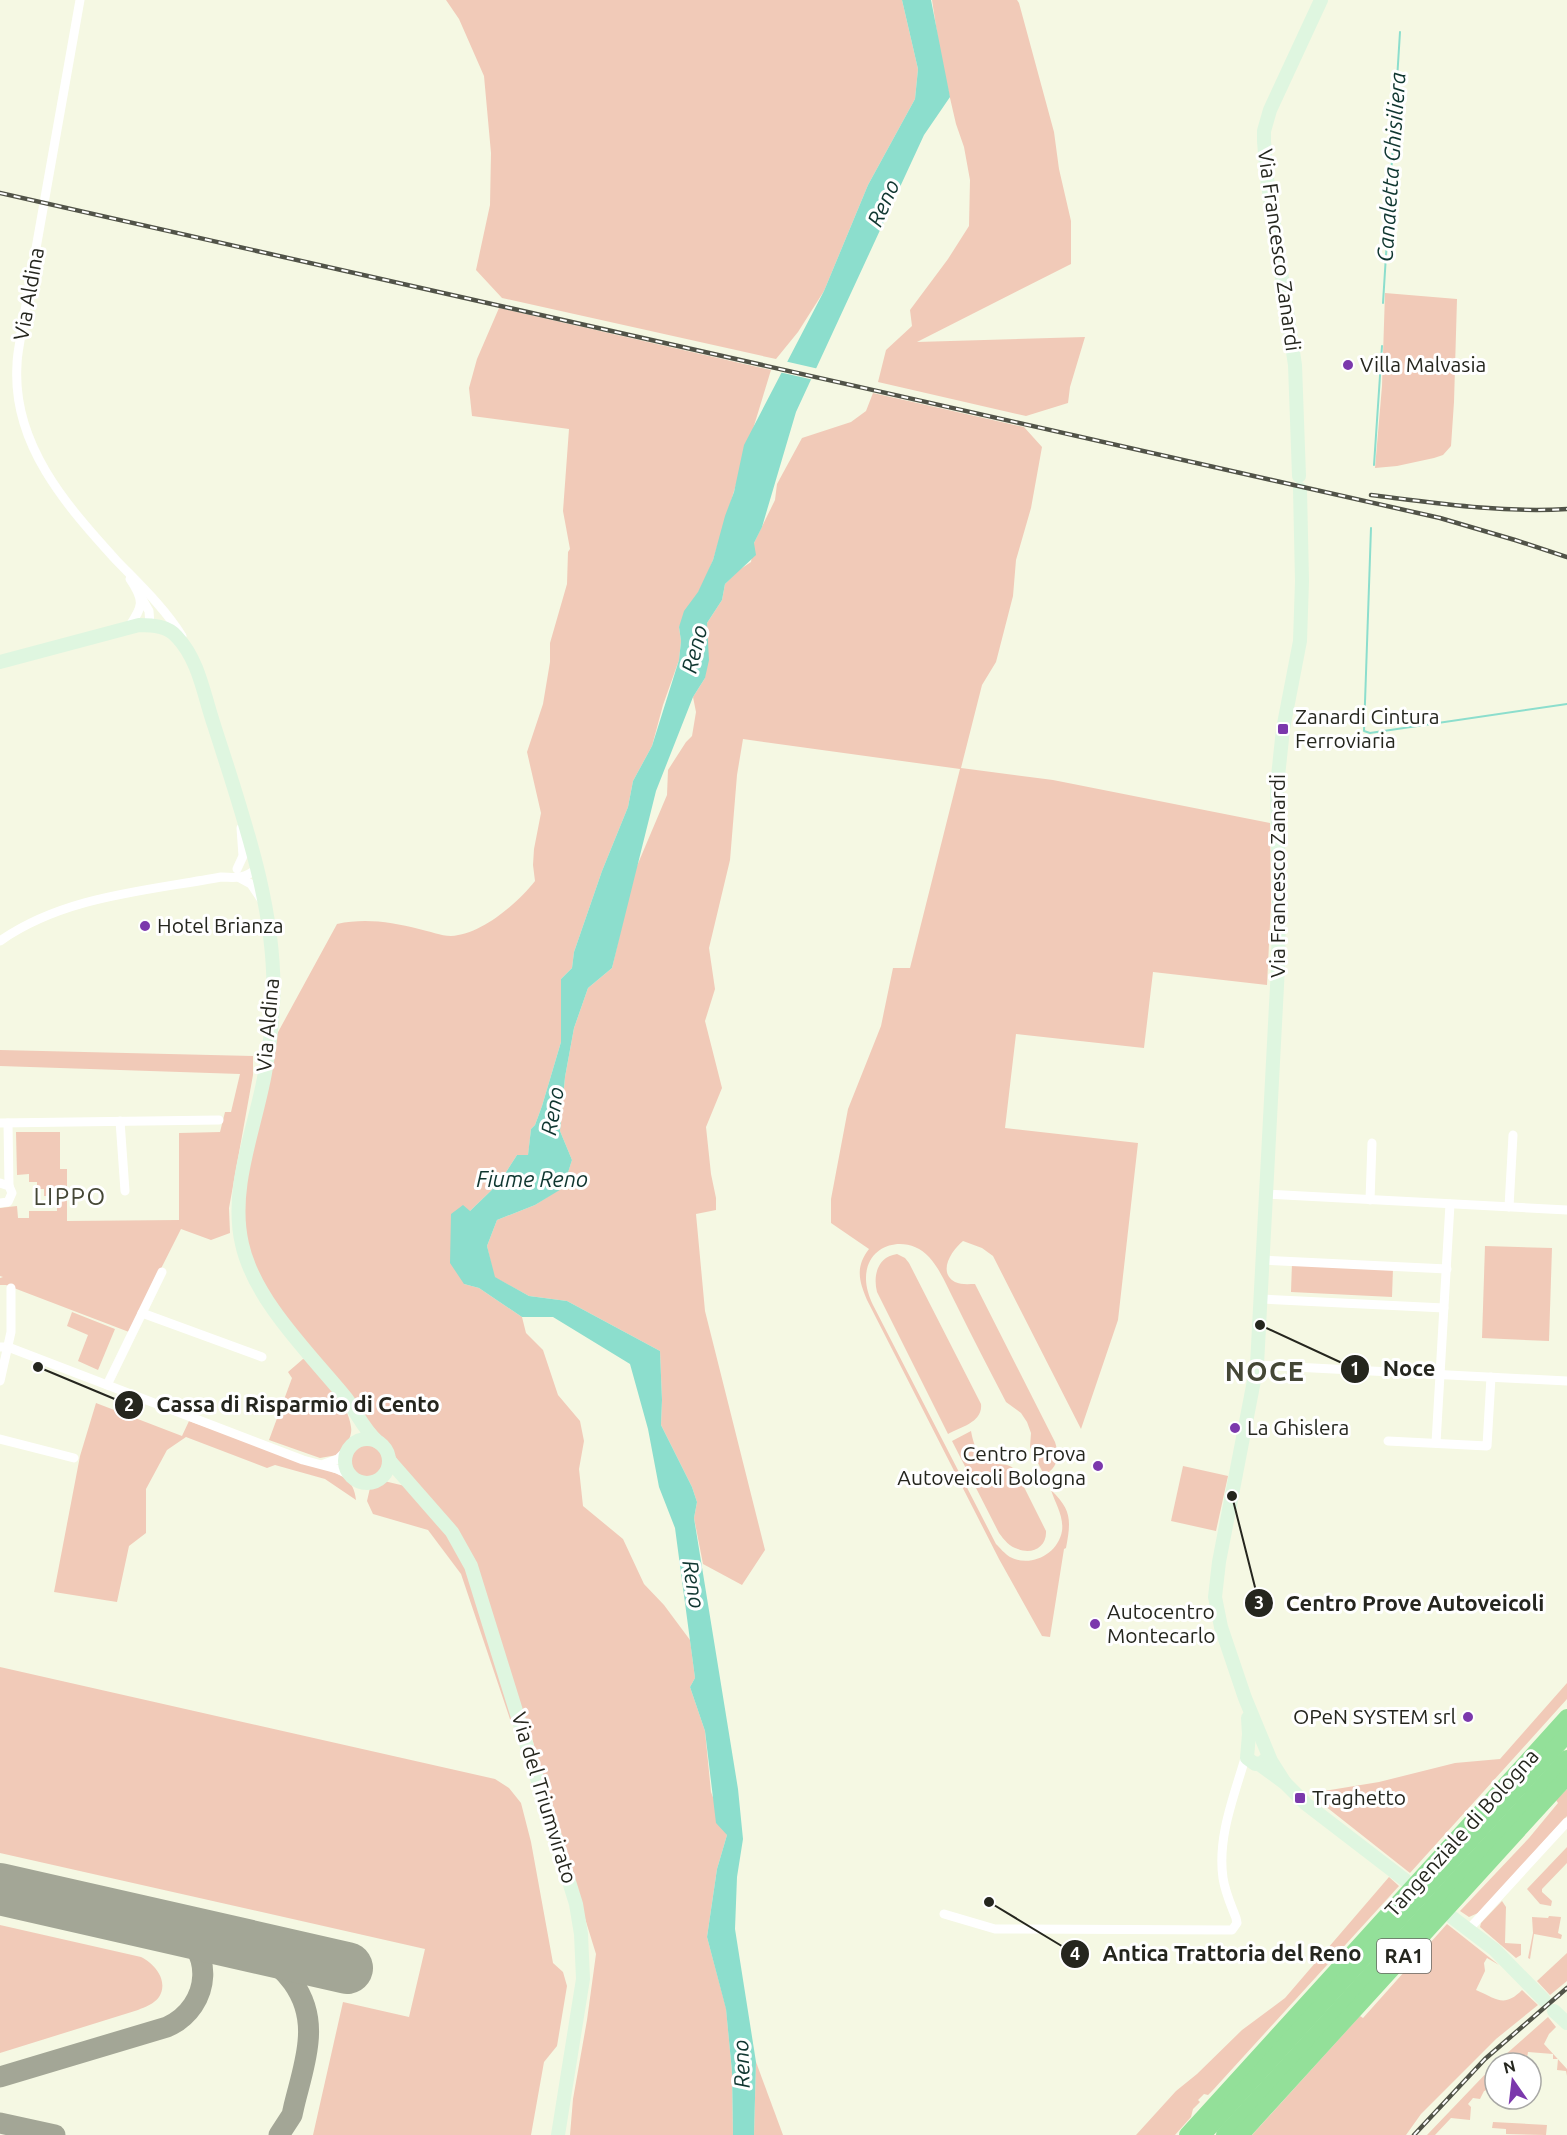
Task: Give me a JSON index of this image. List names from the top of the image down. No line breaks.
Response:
{"streets":{"highway":["Tangenziale di Bologna","RA1"],"street":["Via Francesco Zanardi","Via Aldina","Via del Triumvirato"]},"crossings":[["Via Aldina","Via del Triumvirato"]],"districts":["LIPPO","NOCE"],"water":["Canaletta Ghisiliera","Reno","Fiume Reno"],"places":{"other":["Villa Malvasia","Hotel Brianza","Noce","Cassa di Risparmio di Cento","La Ghislera","Centro Prova Autoveicoli Bologna","Centro Prove Autoveicoli","Autocentro Montecarlo","OPeN SYSTEM srl","Antica Trattoria del Reno"],"transit":["Zanardi Cintura Ferroviaria","Traghetto"]},"north":"top"}
